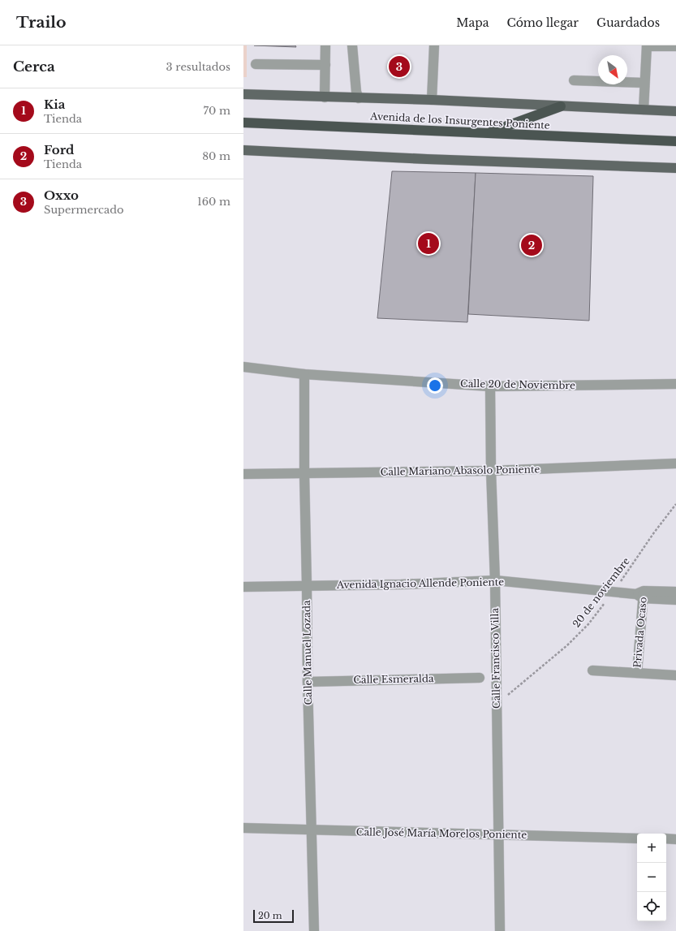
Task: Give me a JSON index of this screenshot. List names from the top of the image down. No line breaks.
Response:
{"streets":{"highway":["Avenida de los Insurgentes Poniente"],"street":["Calle 20 de Noviembre","Calle Mariano Abasolo Poniente","Avenida Ignacio Allende Poniente","Privada Ocaso","Calle Manuel Lozada","Calle Francisco Villa","Calle Esmeralda","Calle José María Morelos Poniente"],"path":["20 de noviembre"]},"crossings":[["Calle 20 de Noviembre","Calle Manuel Lozada"],["Calle 20 de Noviembre","Calle Francisco Villa"],["Calle Mariano Abasolo Poniente","Calle Manuel Lozada"],["Calle Mariano Abasolo Poniente","Calle Francisco Villa"],["Avenida Ignacio Allende Poniente","20 de noviembre"],["Avenida Ignacio Allende Poniente","Privada Ocaso"],["Avenida Ignacio Allende Poniente","Calle Manuel Lozada"],["Avenida Ignacio Allende Poniente","Calle Francisco Villa"],["20 de noviembre","Calle Francisco Villa"],["Calle Manuel Lozada","Calle Esmeralda"],["Calle Manuel Lozada","Calle José María Morelos Poniente"],["Calle Francisco Villa","Calle José María Morelos Poniente"]],"scale_bar":"20 m","north":"bottom right","page":{"header":"Trailo","nav":["Mapa","Cómo llegar","Guardados"],"heading":["Cerca","3 resultados"],"pins":["3","1","2"],"list":[{"mark":"1","name":"Kia","note":"Tienda","value":"70 m"},{"mark":"2","name":"Ford","note":"Tienda","value":"80 m"},{"mark":"3","name":"Oxxo","note":"Supermercado","value":"160 m"}],"map_buttons":["+","−"],"scale":"20 m"}}
